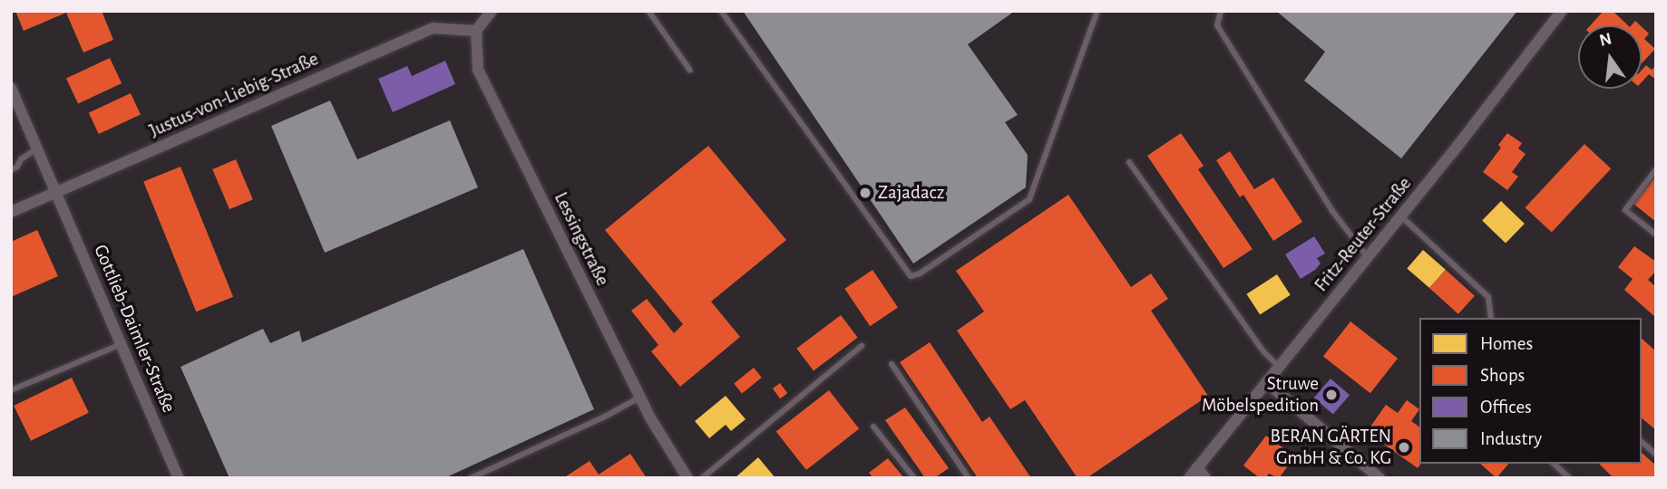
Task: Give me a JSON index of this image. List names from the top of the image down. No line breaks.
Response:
{"streets":{"street":["Justus-von-Liebig-Straße","Fritz-Reuter-Straße","Lessingstraße","Gottlieb-Daimler-Straße"]},"crossings":[["Justus-von-Liebig-Straße","Lessingstraße"],["Justus-von-Liebig-Straße","Gottlieb-Daimler-Straße"]],"places":["Zajadacz","Struwe Möbelspedition","BERAN GÄRTEN GmbH & Co. KG"],"legend":["Homes","Shops","Offices","Industry"],"north":"top"}
